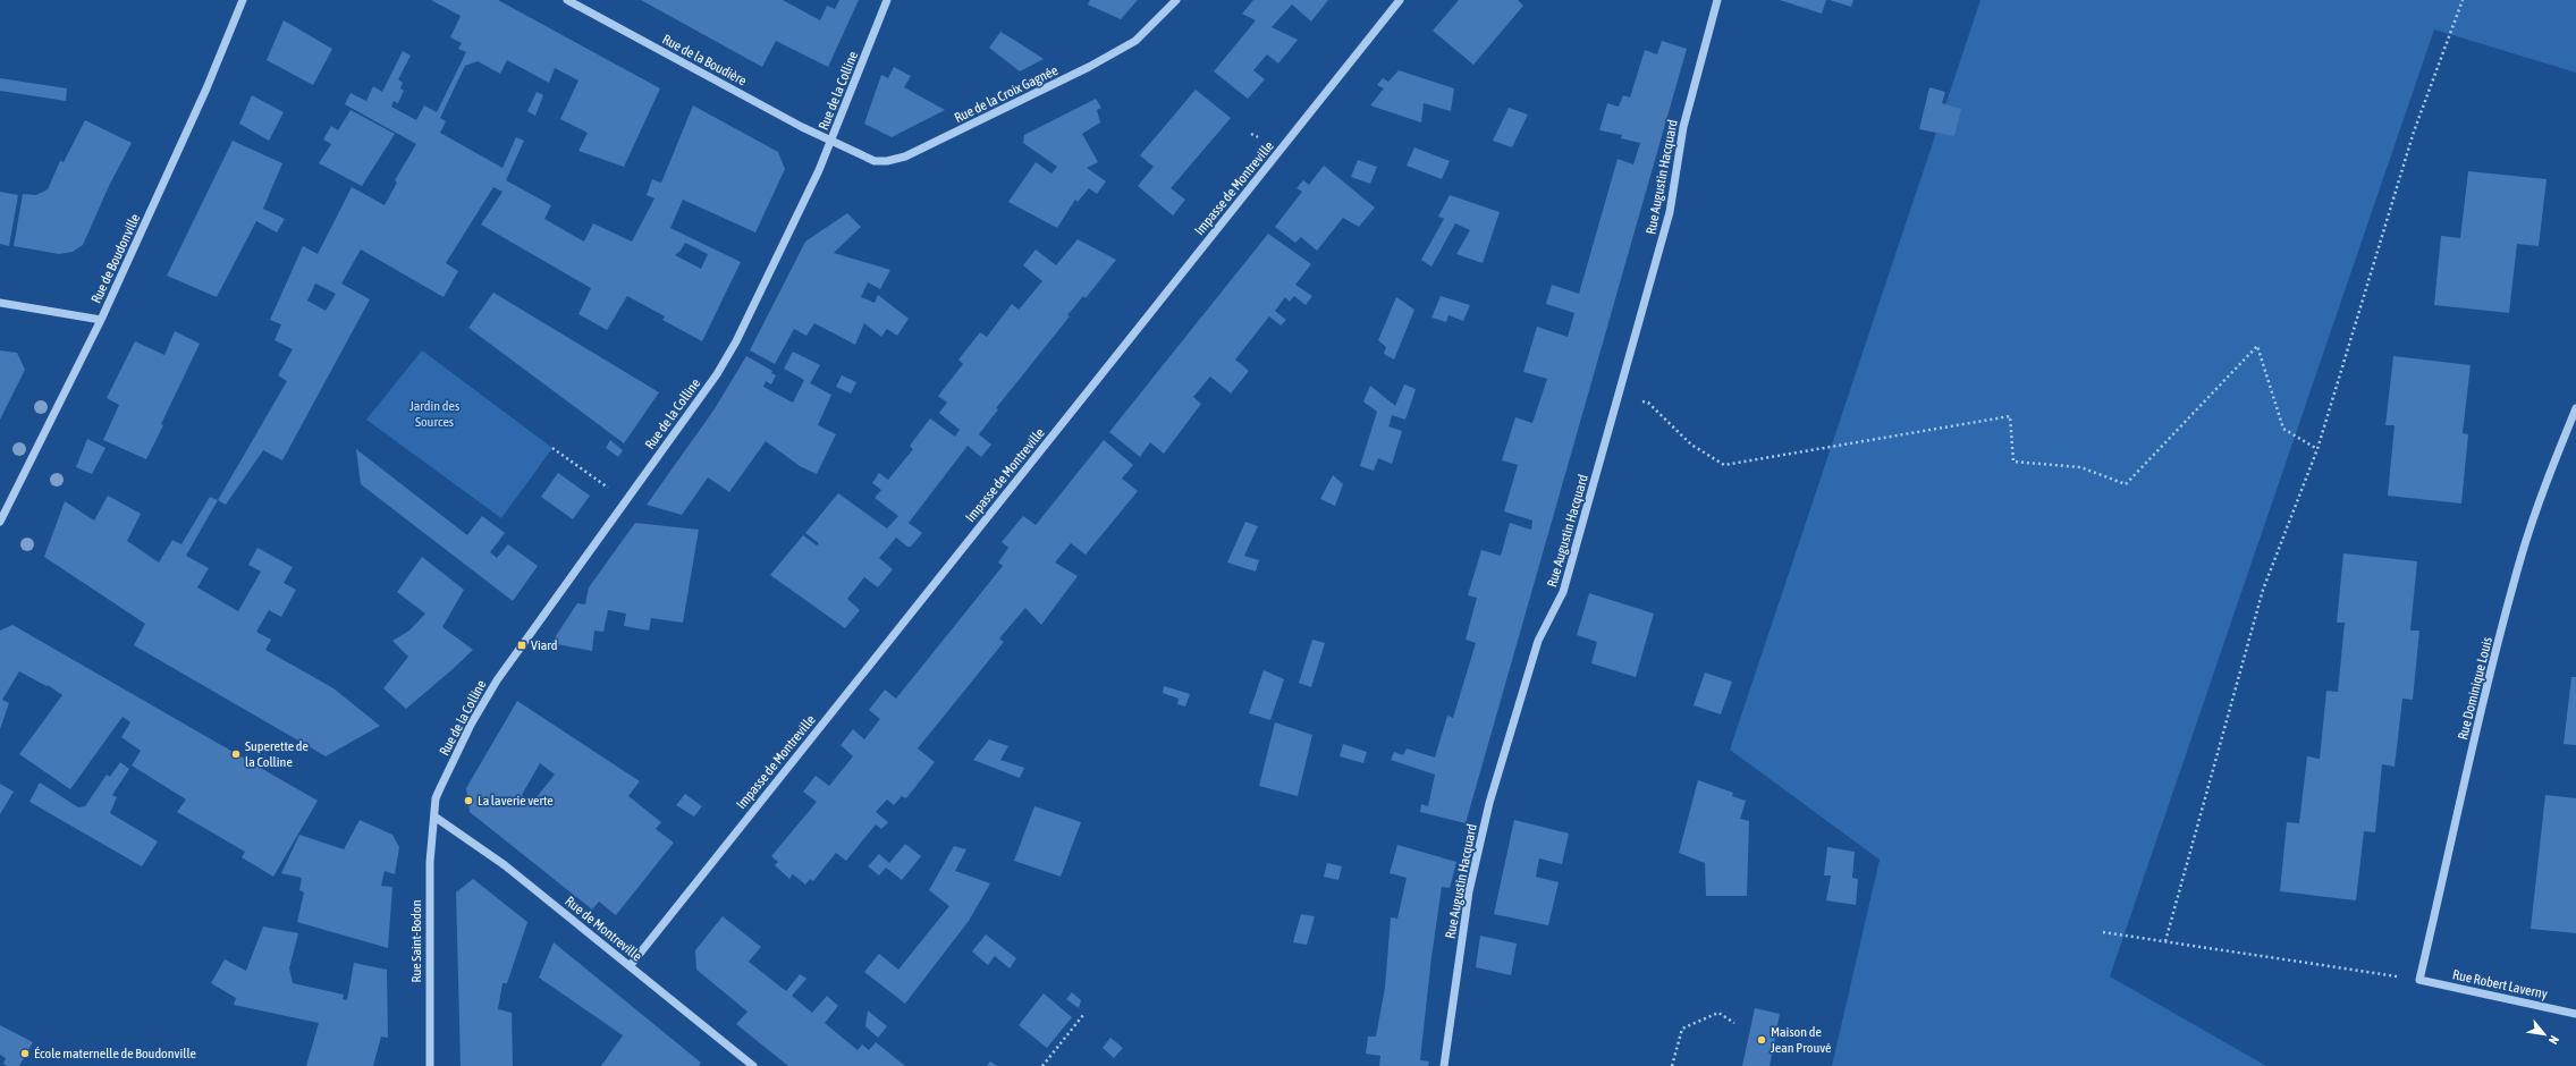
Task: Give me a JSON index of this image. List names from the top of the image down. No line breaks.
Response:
{"streets":{"street":["Rue de la Boudière","Rue de la Colline","Rue de la Croix Gagnée","Rue Augustin Hacquard","Impasse de Montreville","Rue de Boudonville","Rue Dominique Louis","Rue de Montreville","Rue Saint-Bodon","Rue Robert Laverny"]},"crossings":[["Rue de la Boudière","Rue de la Colline"],["Rue de la Boudière","Rue de la Croix Gagnée"],["Rue de la Colline","Rue de la Croix Gagnée"],["Rue de la Colline","Rue de Montreville"],["Rue de la Colline","Rue Saint-Bodon"],["Impasse de Montreville","Rue de Montreville"],["Rue Dominique Louis","Rue Robert Laverny"],["Rue de Montreville","Rue Saint-Bodon"]],"parks":["Jardin des Sources"],"places":{"transit":["Viard"],"other":["Superette de la Colline","La laverie verte","Maison de Jean Prouvé","École maternelle de Boudonville"]},"north":"bottom right"}
